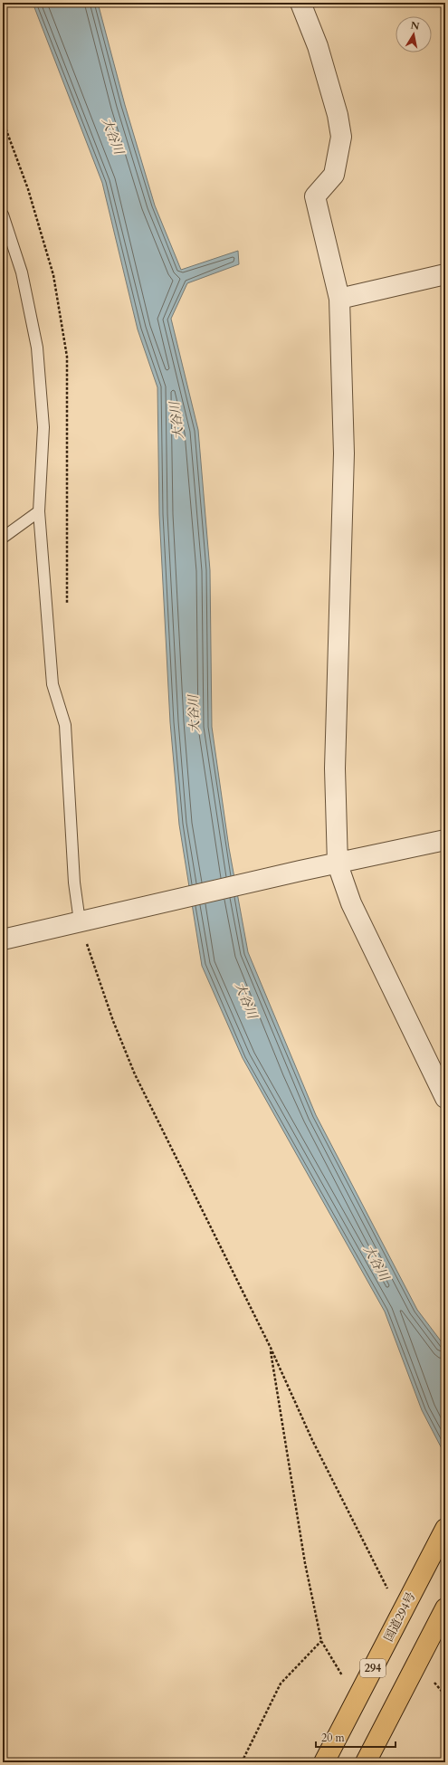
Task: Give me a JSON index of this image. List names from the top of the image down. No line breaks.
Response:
{"streets":{"highway":["国道294号","294"]},"water":["大谷川"],"scale_bar":"20 m","north":"top"}
